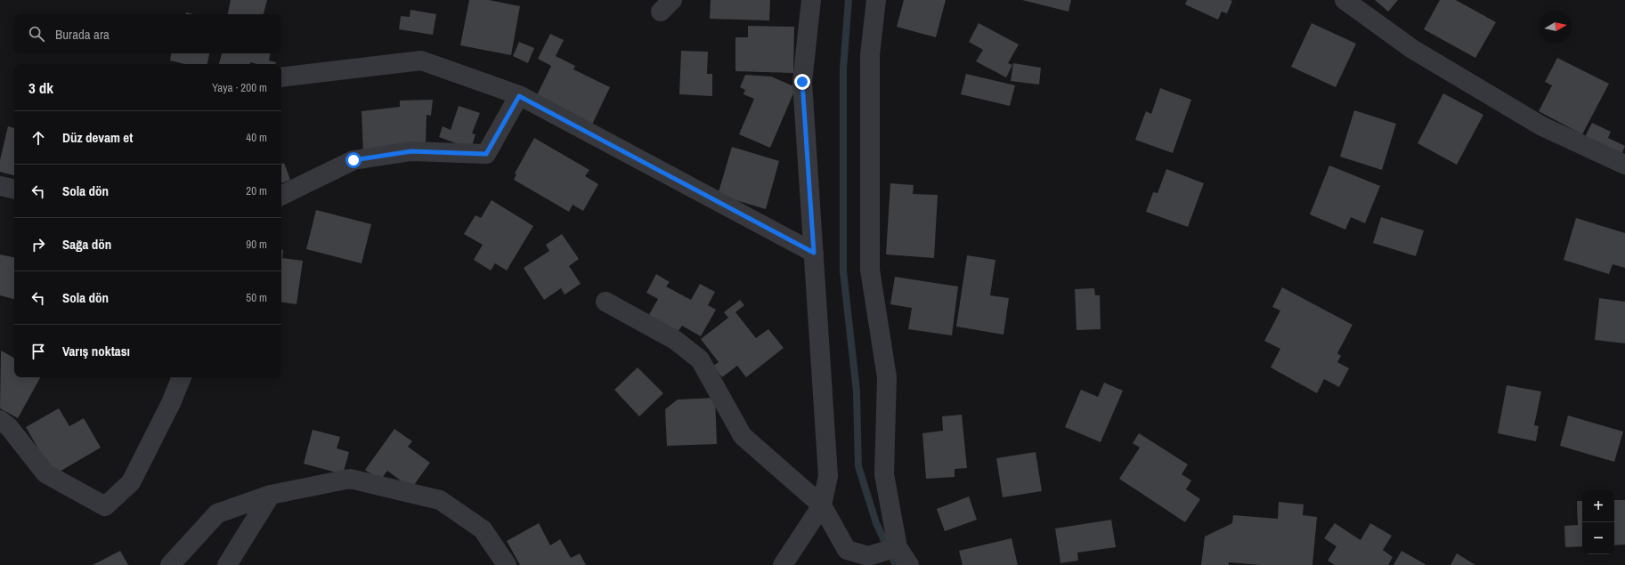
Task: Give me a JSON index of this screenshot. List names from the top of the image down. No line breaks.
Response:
{"north":"right","page":{"search":"Burada ara","heading":["3 dk","Yaya · 200 m"],"list":[["Düz devam et","40 m"],["Sola dön","20 m"],["Sağa dön","90 m"],["Sola dön","50 m"],"Varış noktası"],"map_buttons":["+","−"]}}
